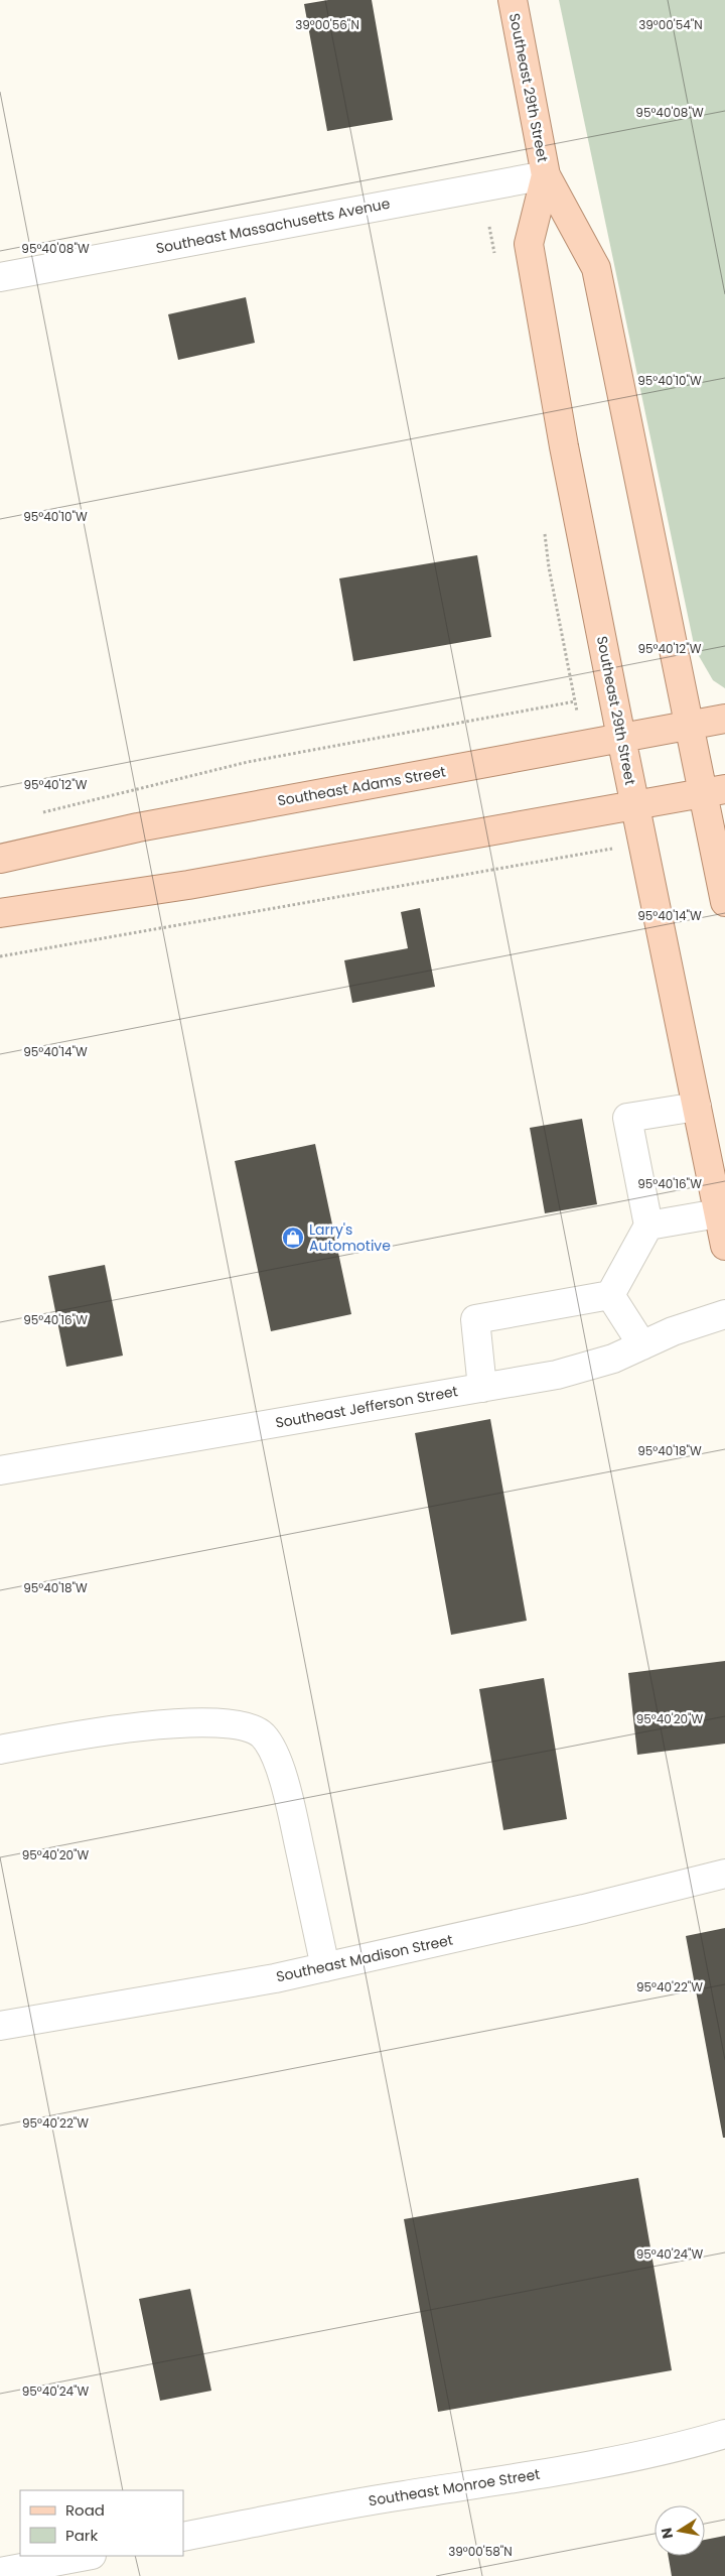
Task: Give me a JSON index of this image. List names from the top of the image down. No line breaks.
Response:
{"streets":{"main road":["Southeast 29th Street","Southeast Adams Street"],"street":["Southeast Massachusetts Avenue","Southeast Jefferson Street","Southeast Madison Street","Southeast Monroe Street"]},"crossings":[["Southeast 29th Street","Southeast Massachusetts Avenue"],["Southeast 29th Street","Southeast Adams Street"]],"places":{"shop":["Larry's Automotive"]},"legend":["Road","Park"],"north":"left","coordinates":["39°00'56\"N","39°00'54\"N","95°40'08\"W","95°40'10\"W","95°40'12\"W","95°40'14\"W","95°40'16\"W","95°40'18\"W","95°40'20\"W","95°40'22\"W","95°40'24\"W","39°00'58\"N"]}
